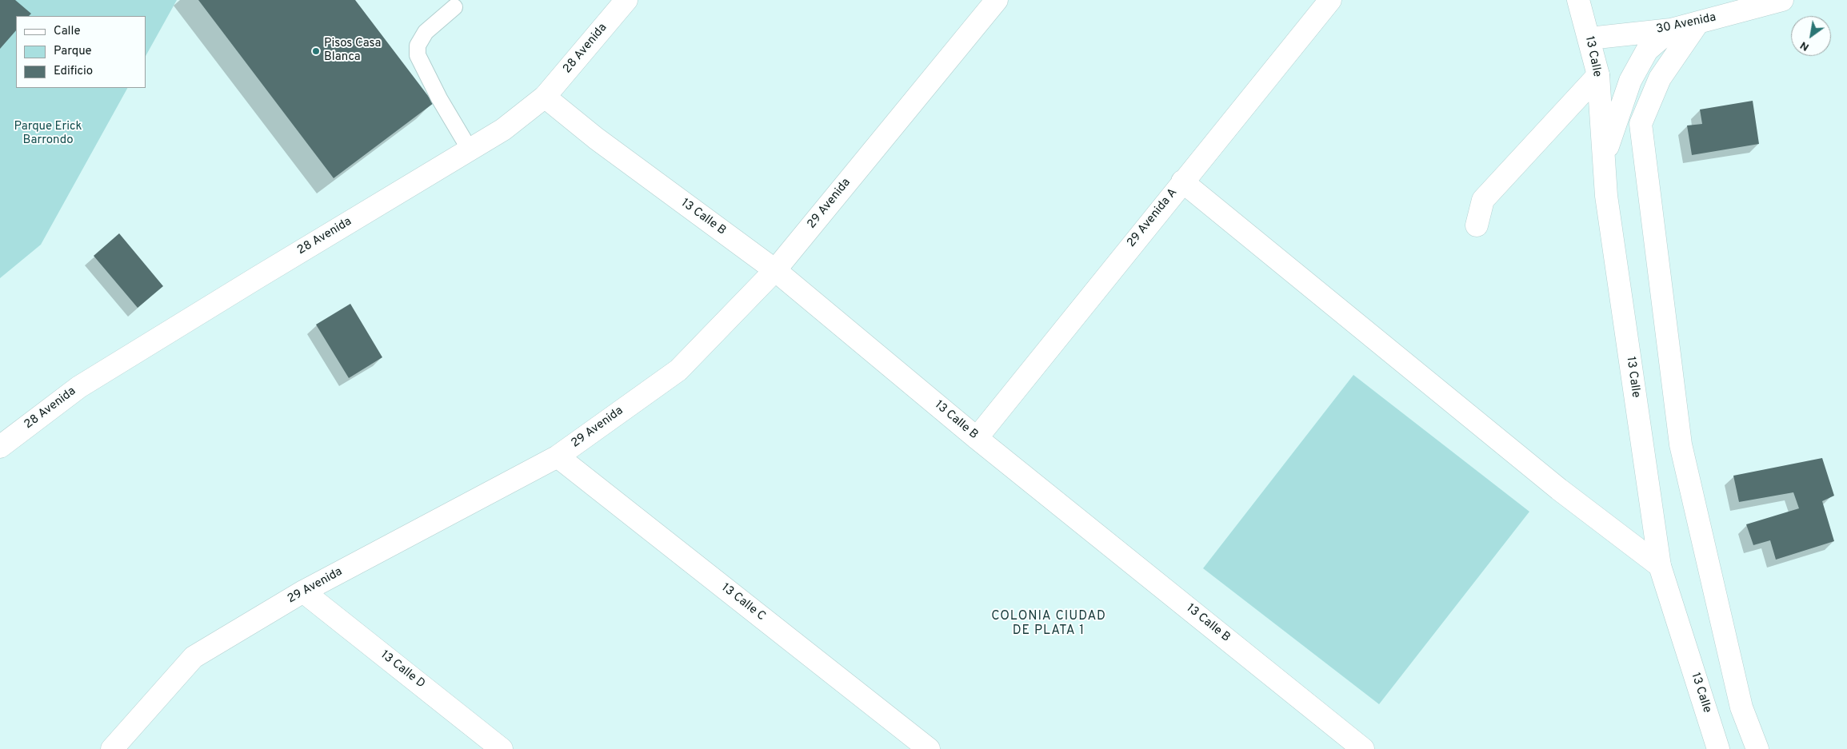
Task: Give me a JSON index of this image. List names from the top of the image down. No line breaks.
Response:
{"streets":{"street":["30 Avenida","28 Avenida","13 Calle","29 Avenida","13 Calle B","29 Avenida A","13 Calle C","13 Calle D"]},"crossings":[["30 Avenida","13 Calle"],["28 Avenida","13 Calle B"],["29 Avenida","13 Calle B"],["29 Avenida","13 Calle C"],["29 Avenida","13 Calle D"],["13 Calle B","29 Avenida A"]],"districts":["COLONIA CIUDAD DE PLATA 1"],"parks":["Parque Erick Barrondo"],"places":["Pisos Casa Blanca"],"legend":["Calle","Parque","Edificio"],"north":"bottom left"}
